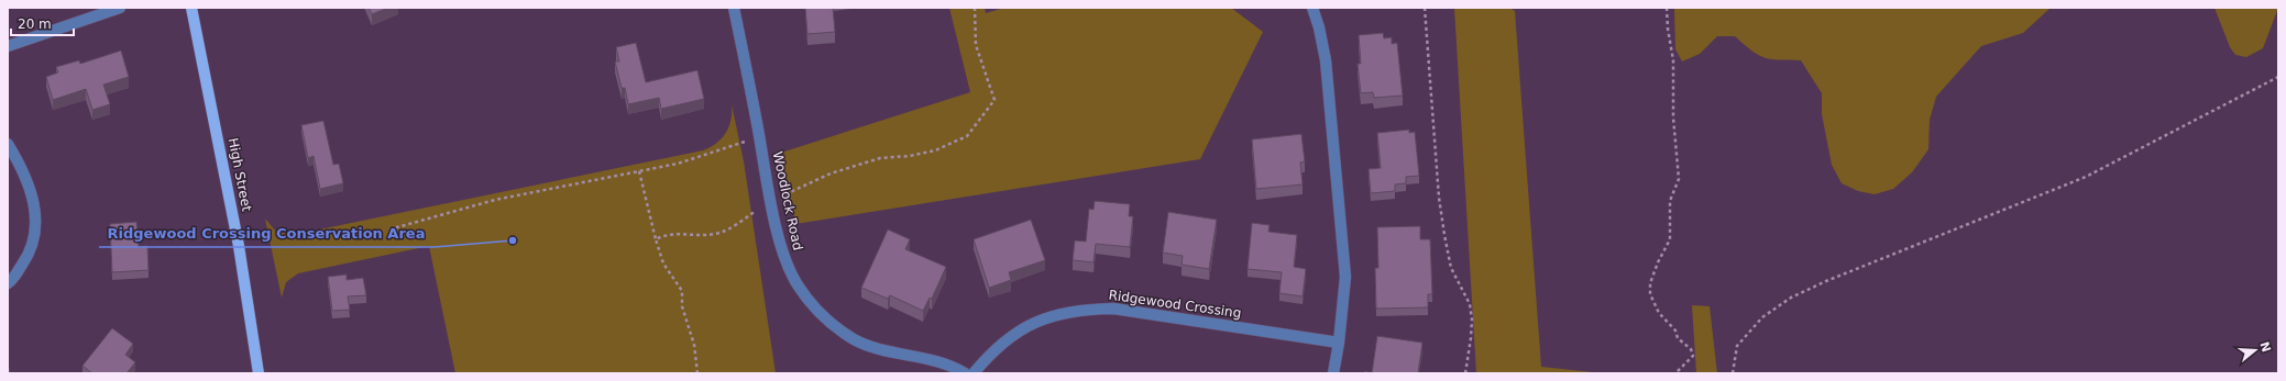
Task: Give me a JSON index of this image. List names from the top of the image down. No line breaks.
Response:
{"streets":{"main road":["High Street"],"street":["Woodlock Road","Ridgewood Crossing"]},"places":["Ridgewood Crossing Conservation Area"],"scale_bar":"20 m","north":"right"}
